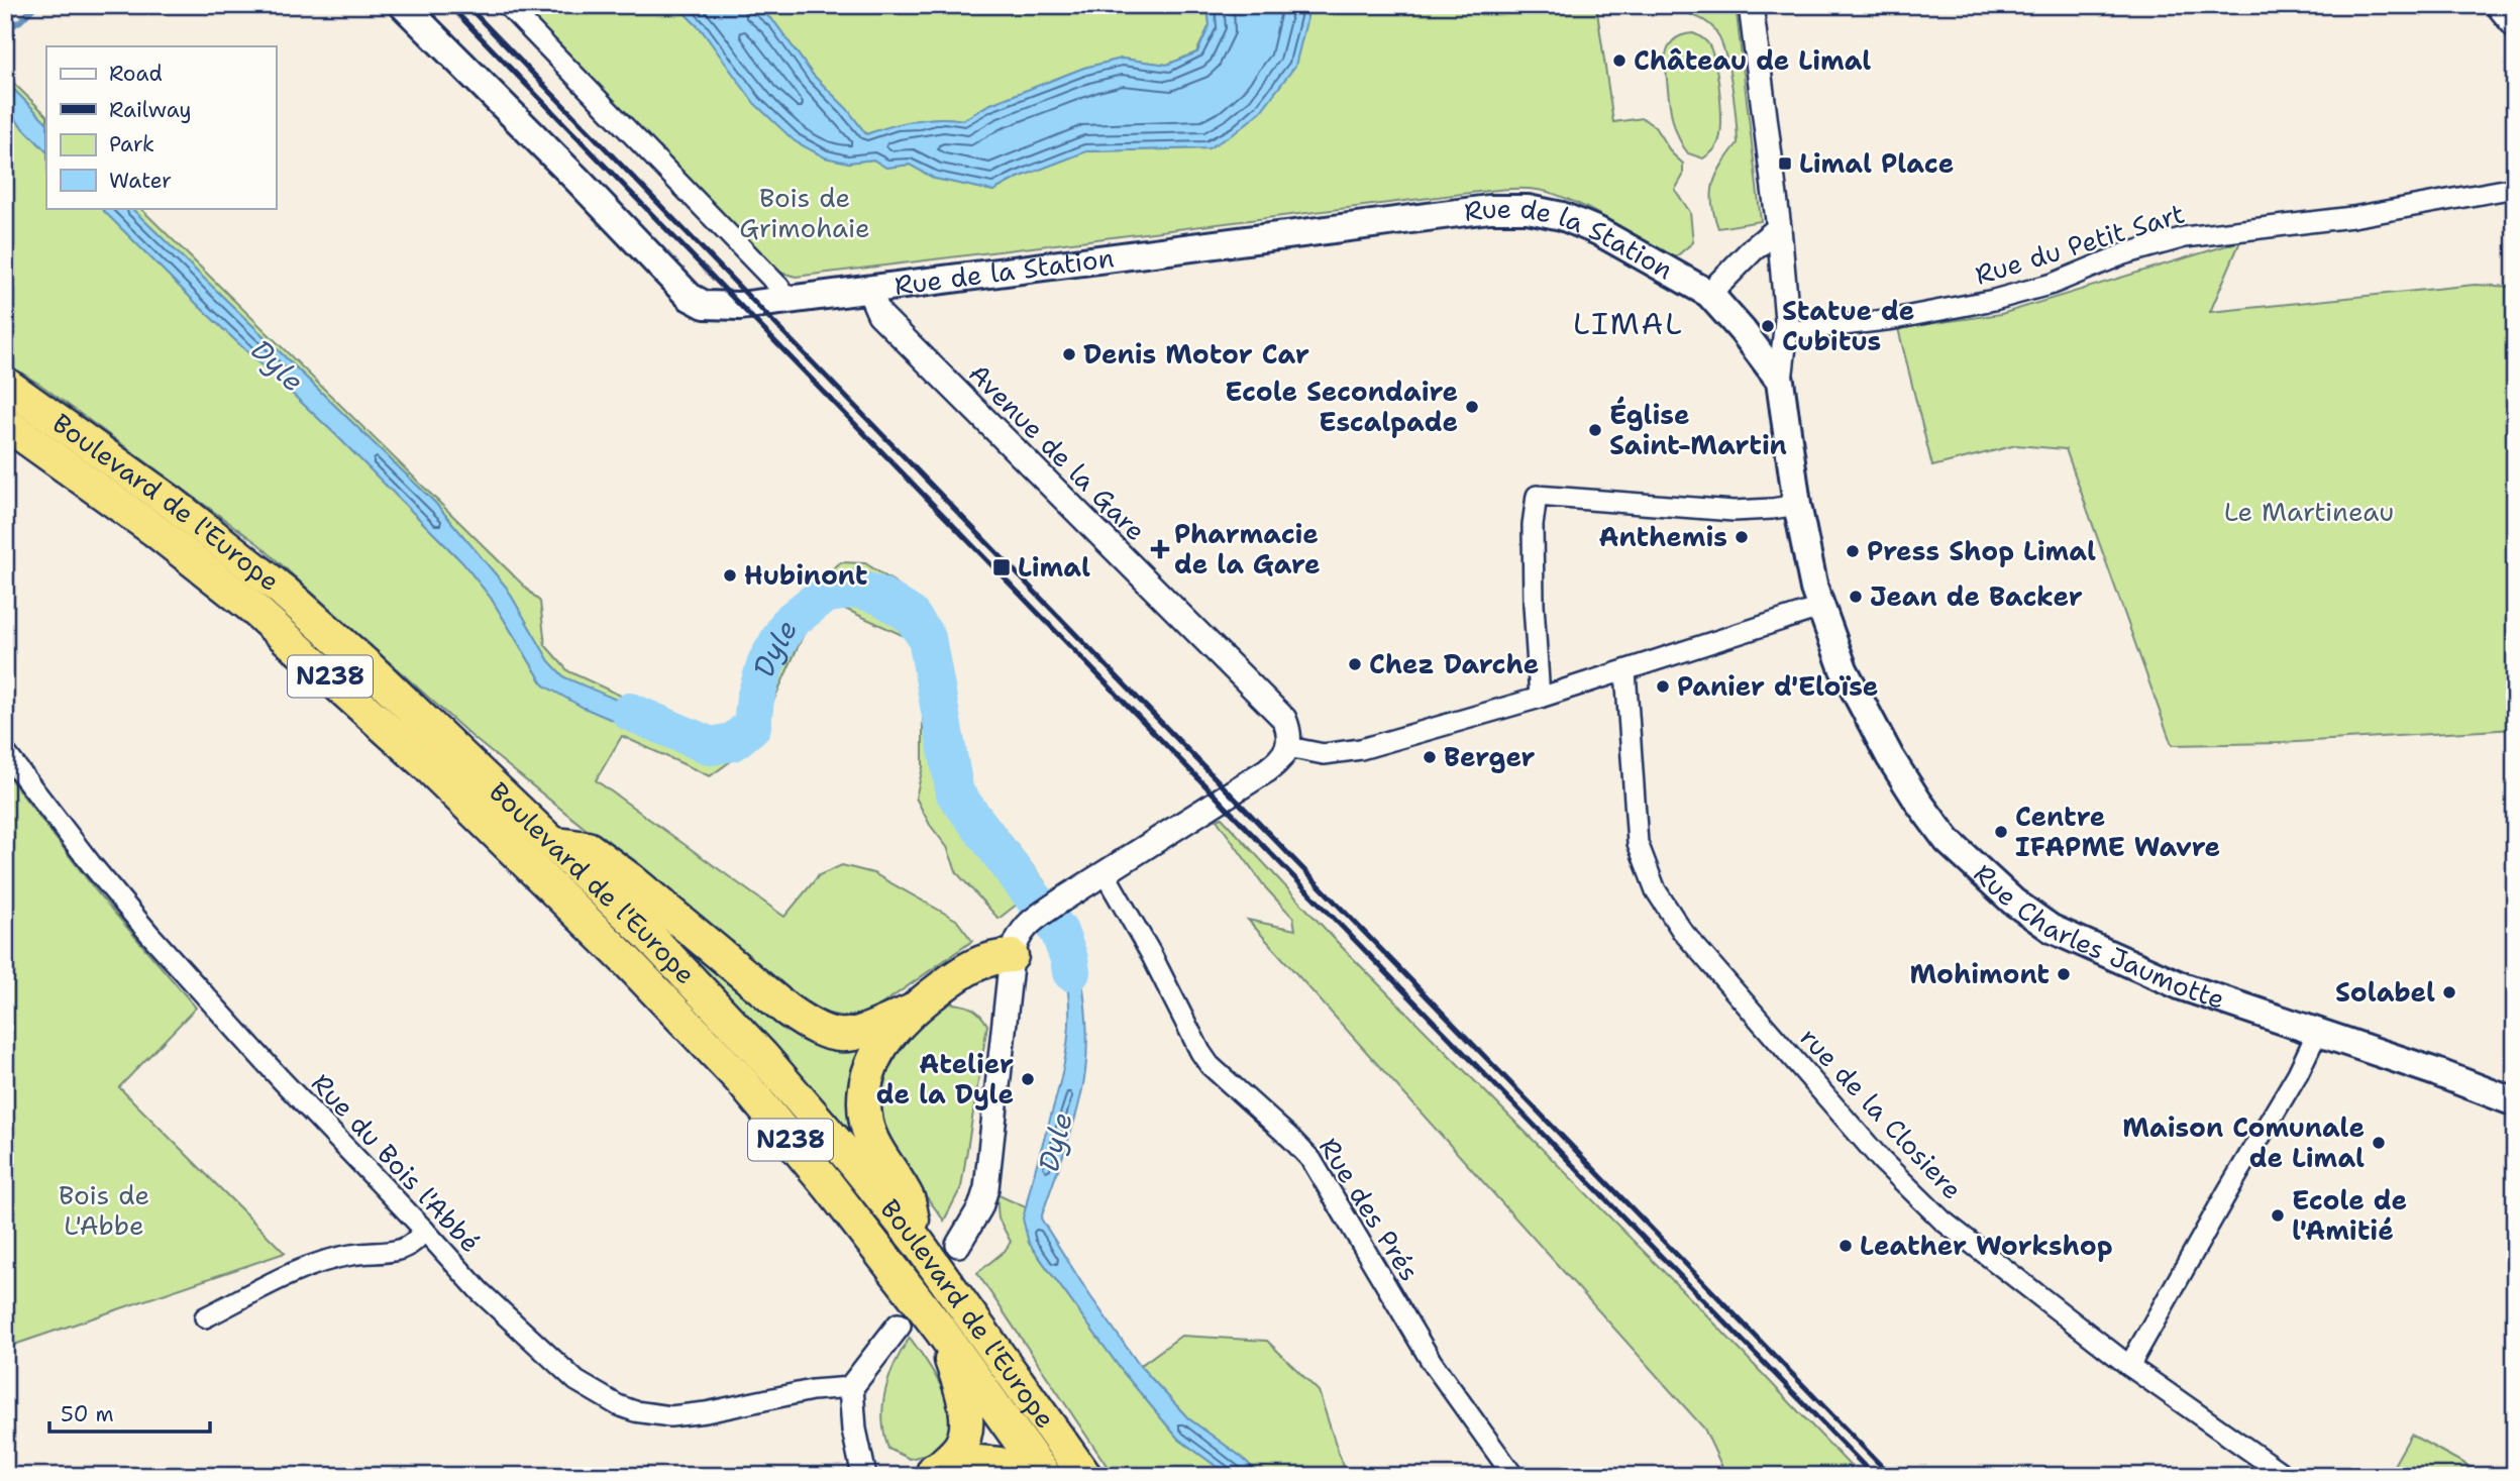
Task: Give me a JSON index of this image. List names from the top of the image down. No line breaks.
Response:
{"streets":{"highway":["Boulevard de l'Europe","N238"],"main road":["Rue de la Station","Rue Charles Jaumotte"],"street":["Rue du Petit Sart","Avenue de la Gare","rue de la Closiere","Rue du Bois l'Abbé","Rue des Prés"]},"crossings":[["Rue de la Station","Avenue de la Gare"],["Rue de la Station","Rue Charles Jaumotte"]],"districts":["LIMAL"],"water":["Dyle"],"parks":["Bois de Grimohaie","Le Martineau","Bois de L'Abbe"],"places":{"other":["Château de Limal","Statue de Cubitus","Denis Motor Car","Ecole Secondaire Escalpade","Église Saint-Martin","Anthemis","Press Shop Limal","Hubinont","Jean de Backer","Chez Darche","Panier d'Eloïse","Berger","Centre IFAPME Wavre","Mohimont","Solabel","Atelier de la Dyle","Maison Comunale de Limal","Ecole de l'Amitié","Leather Workshop"],"transit":["Limal Place","Limal"],"health":["Pharmacie de la Gare"]},"legend":["Road","Railway","Park","Water"],"scale_bar":"50 m"}
